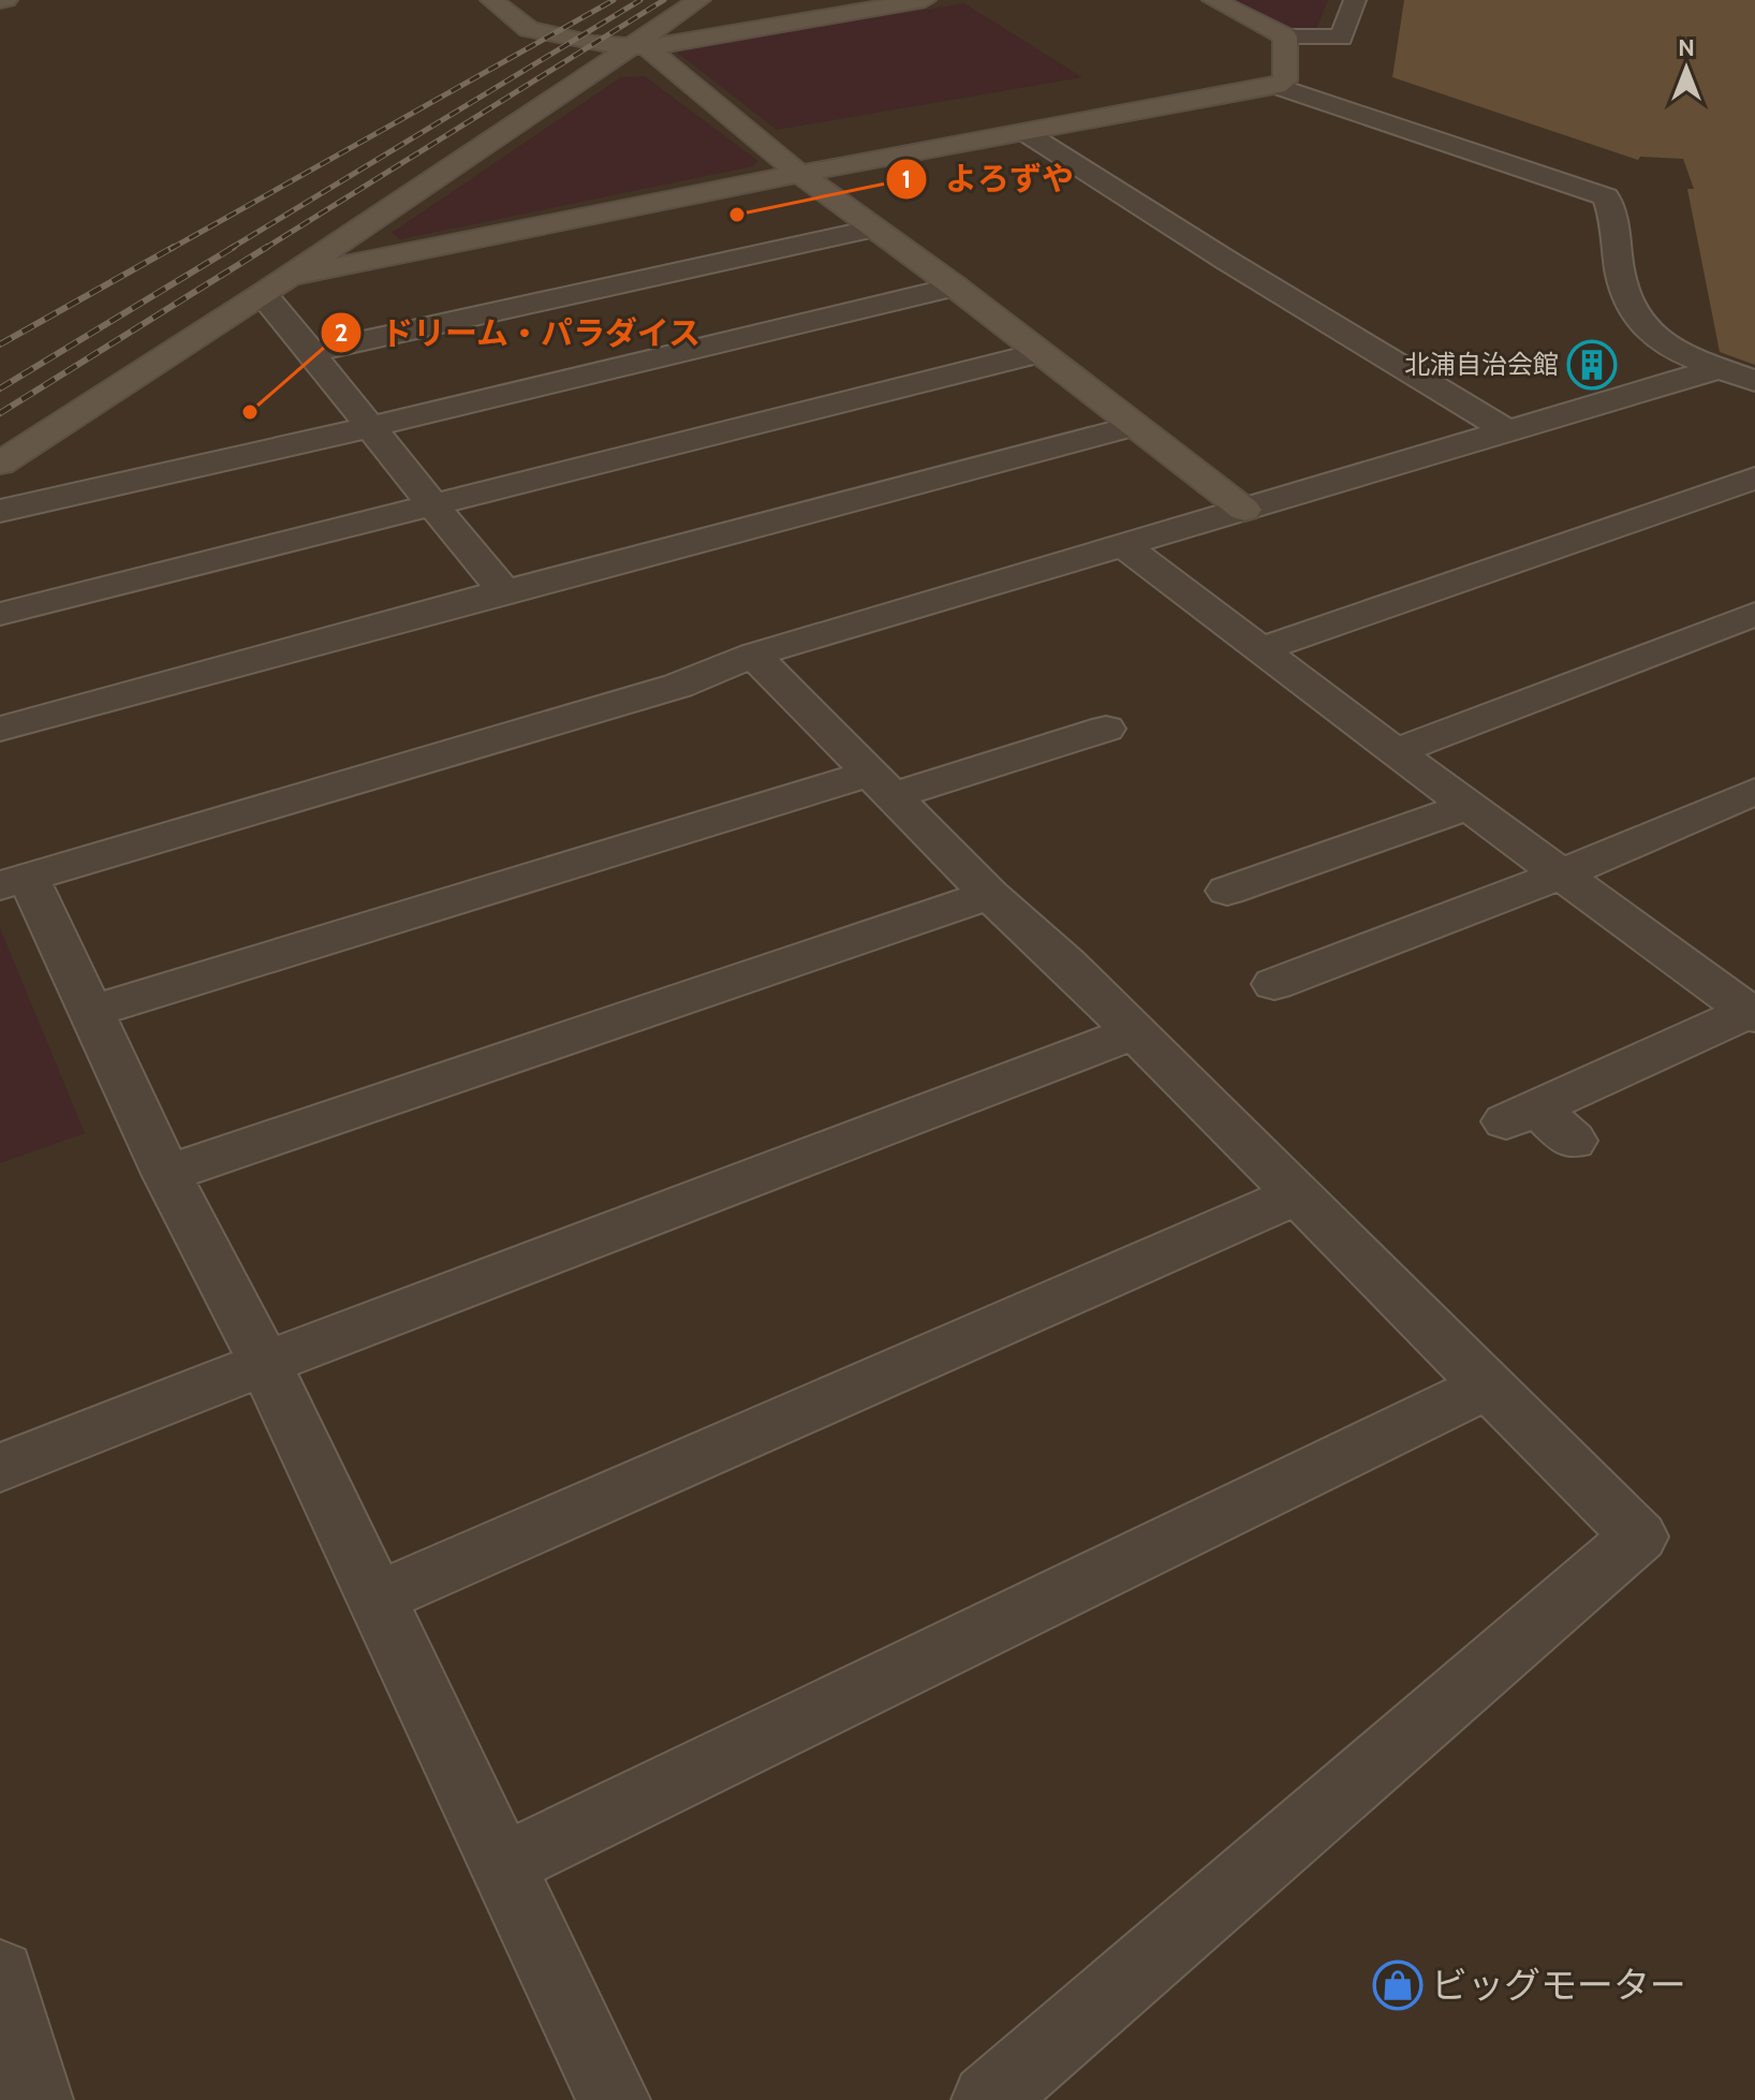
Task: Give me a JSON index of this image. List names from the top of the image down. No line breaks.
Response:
{"places":{"other":["よろずや","ドリーム・パラダイス"],"building":["北浦自治会館"],"shop":["ビッグモーター"]},"north":"top"}
